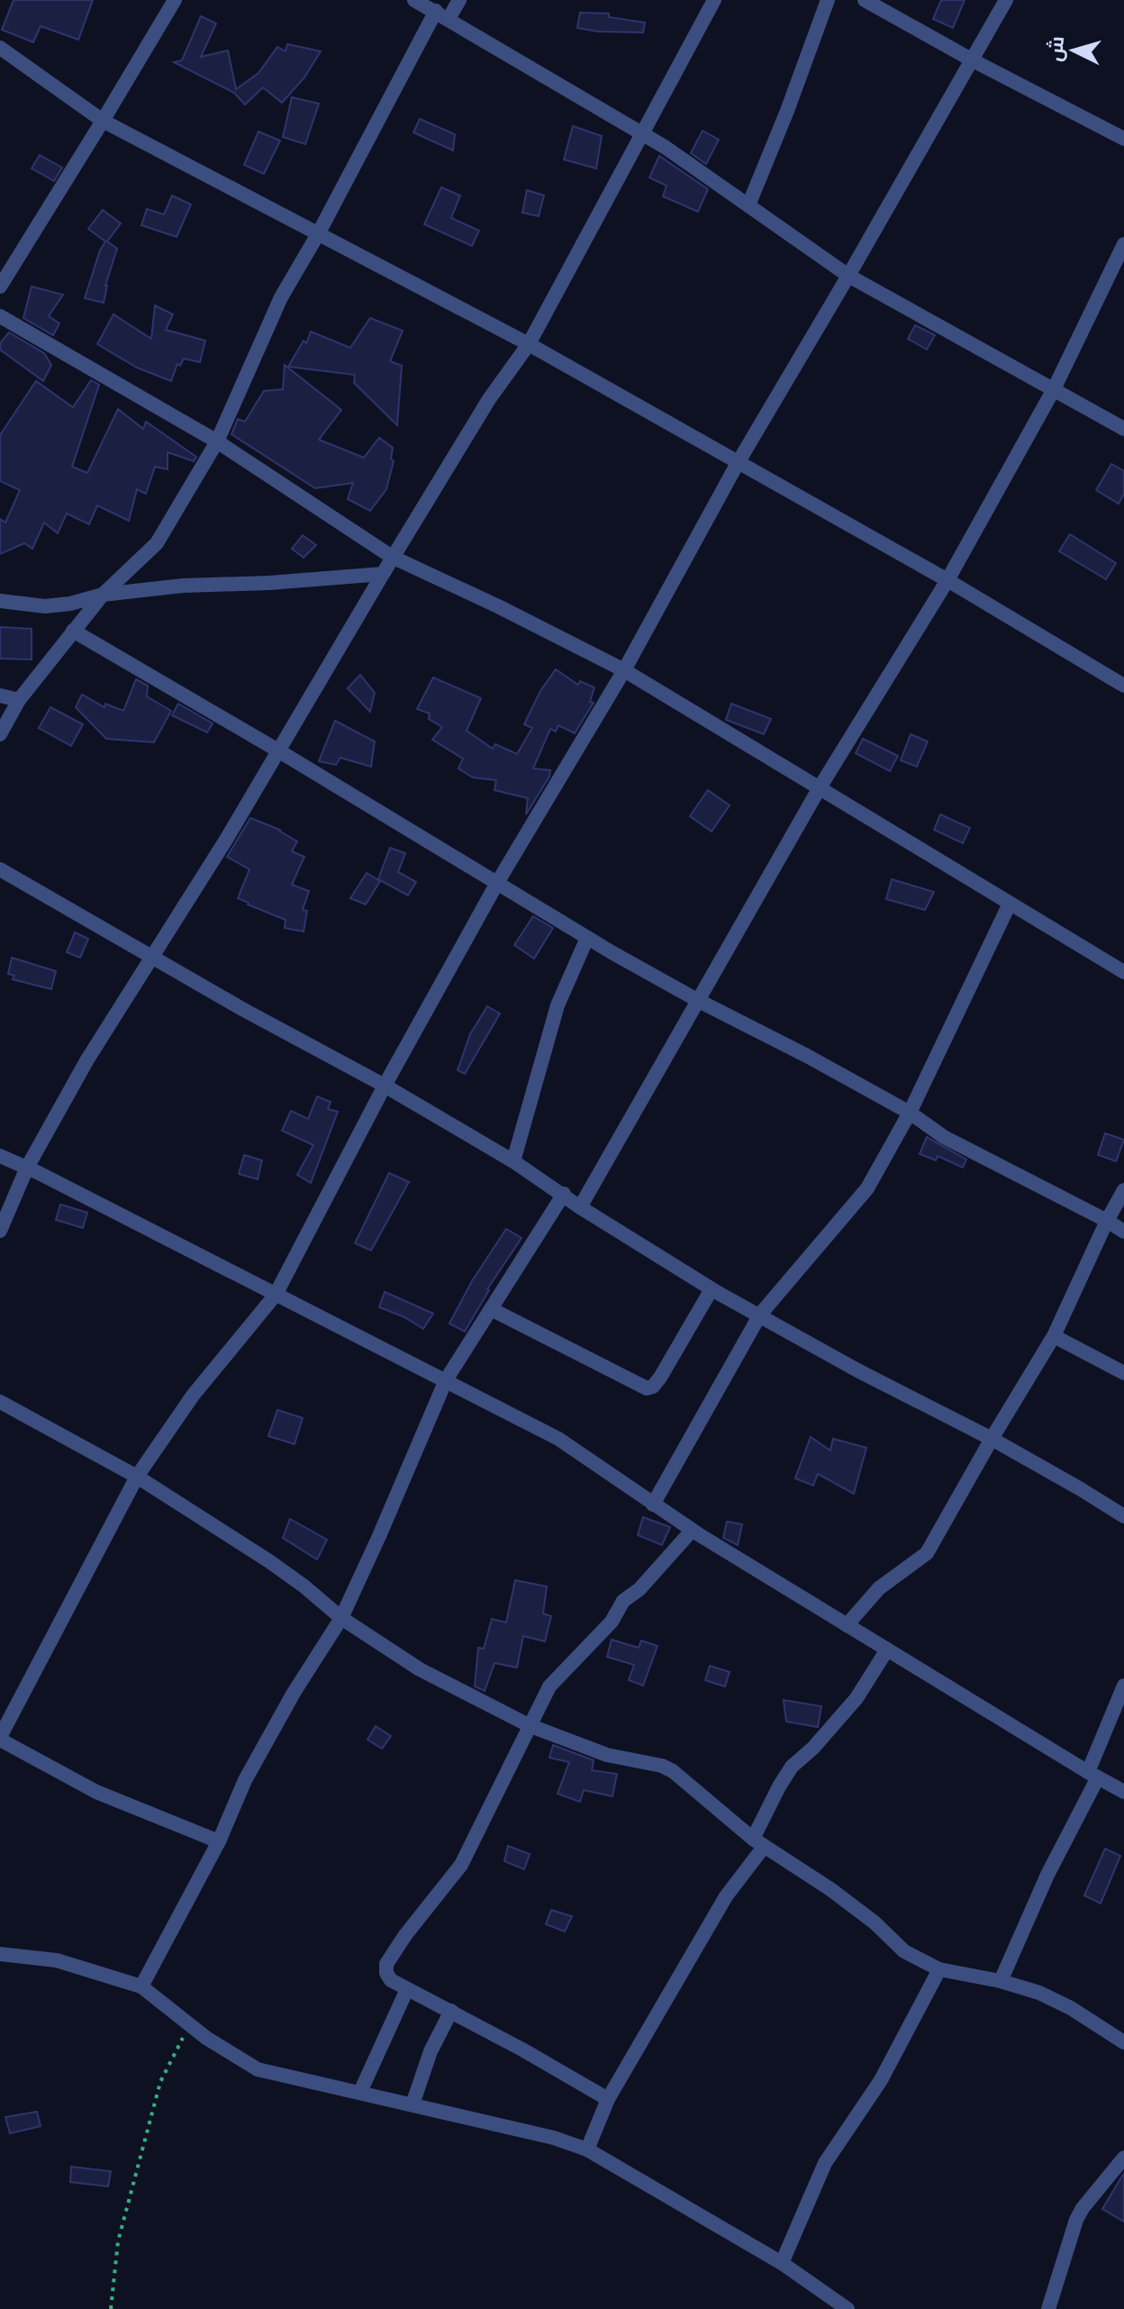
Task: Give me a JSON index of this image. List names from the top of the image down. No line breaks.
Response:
{"north":"left"}
